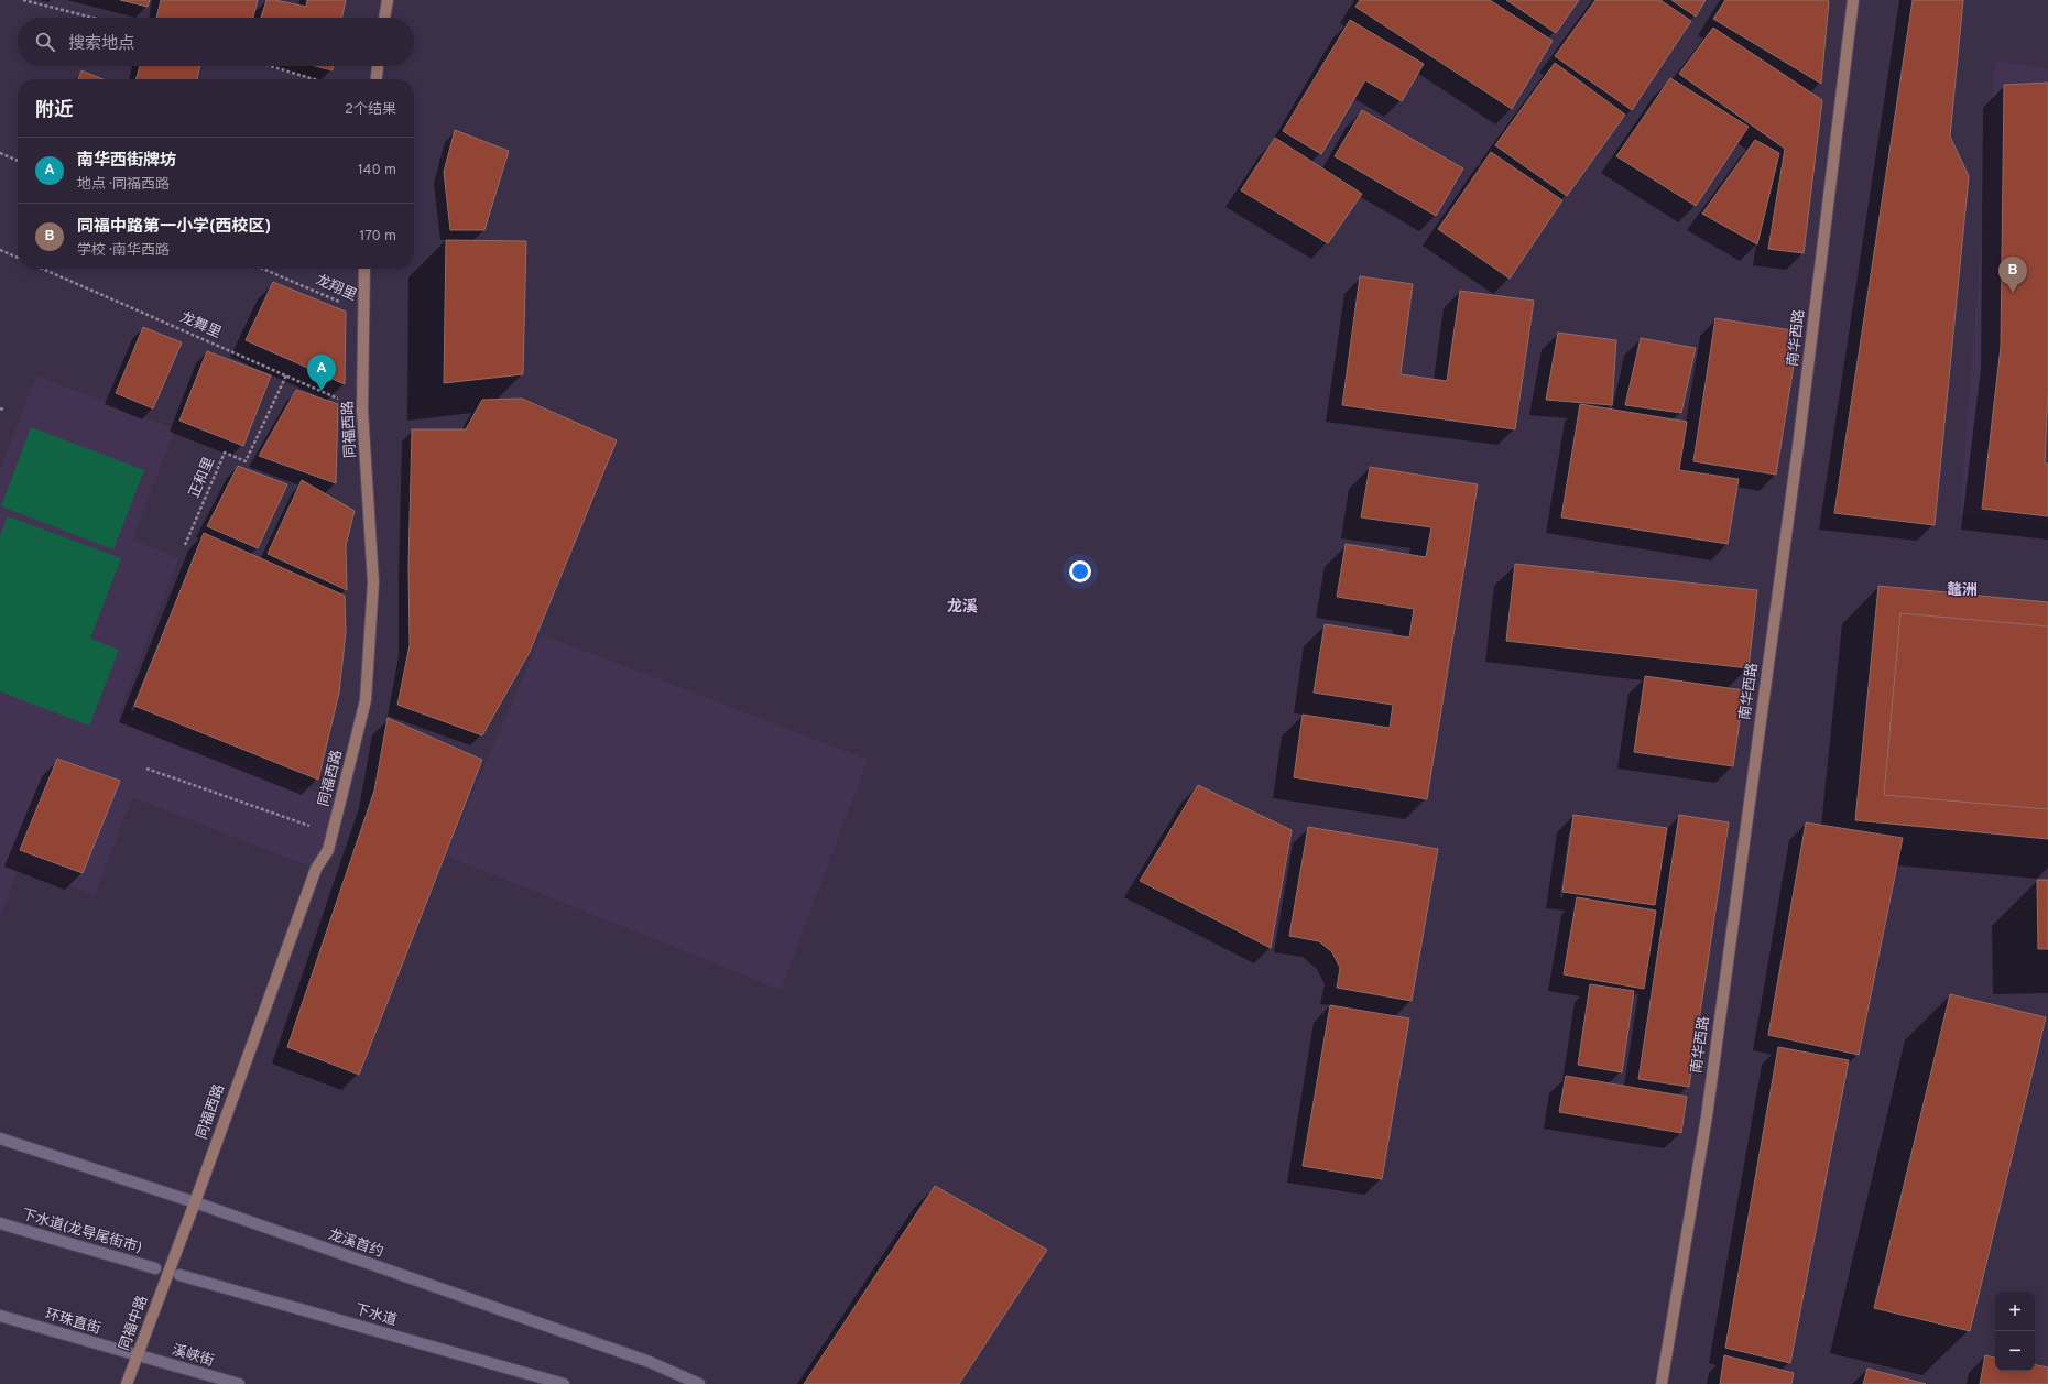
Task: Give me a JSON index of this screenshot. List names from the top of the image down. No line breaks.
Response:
{"streets":{"main road":["南华西路","同福西路","同福中路"],"lane":["下水道(龙导尾街市)","龙溪首约","下水道","环珠直街","溪峡街"],"path":["龙翔里","龙舞里","正和里"]},"crossings":[["龙翔里","同福西路"],["龙舞里","同福西路"],["龙舞里","正和里"],["同福西路","龙溪首约"],["同福西路","同福中路"],["环珠直街","同福中路"],["环珠直街","溪峡街"],["同福中路","溪峡街"]],"districts":["鼇洲","龙溪"],"page":{"search":"搜索地点","heading":["附近","2个结果"],"list":[{"mark":"A","name":"南华西街牌坊","note":"地点 · 同福西路","value":"140 m"},{"mark":"B","name":"同福中路第一小学(西校区)","note":"学校 · 南华西路","value":"170 m"}],"pins":["B","A"],"map_buttons":["+","−"]}}
